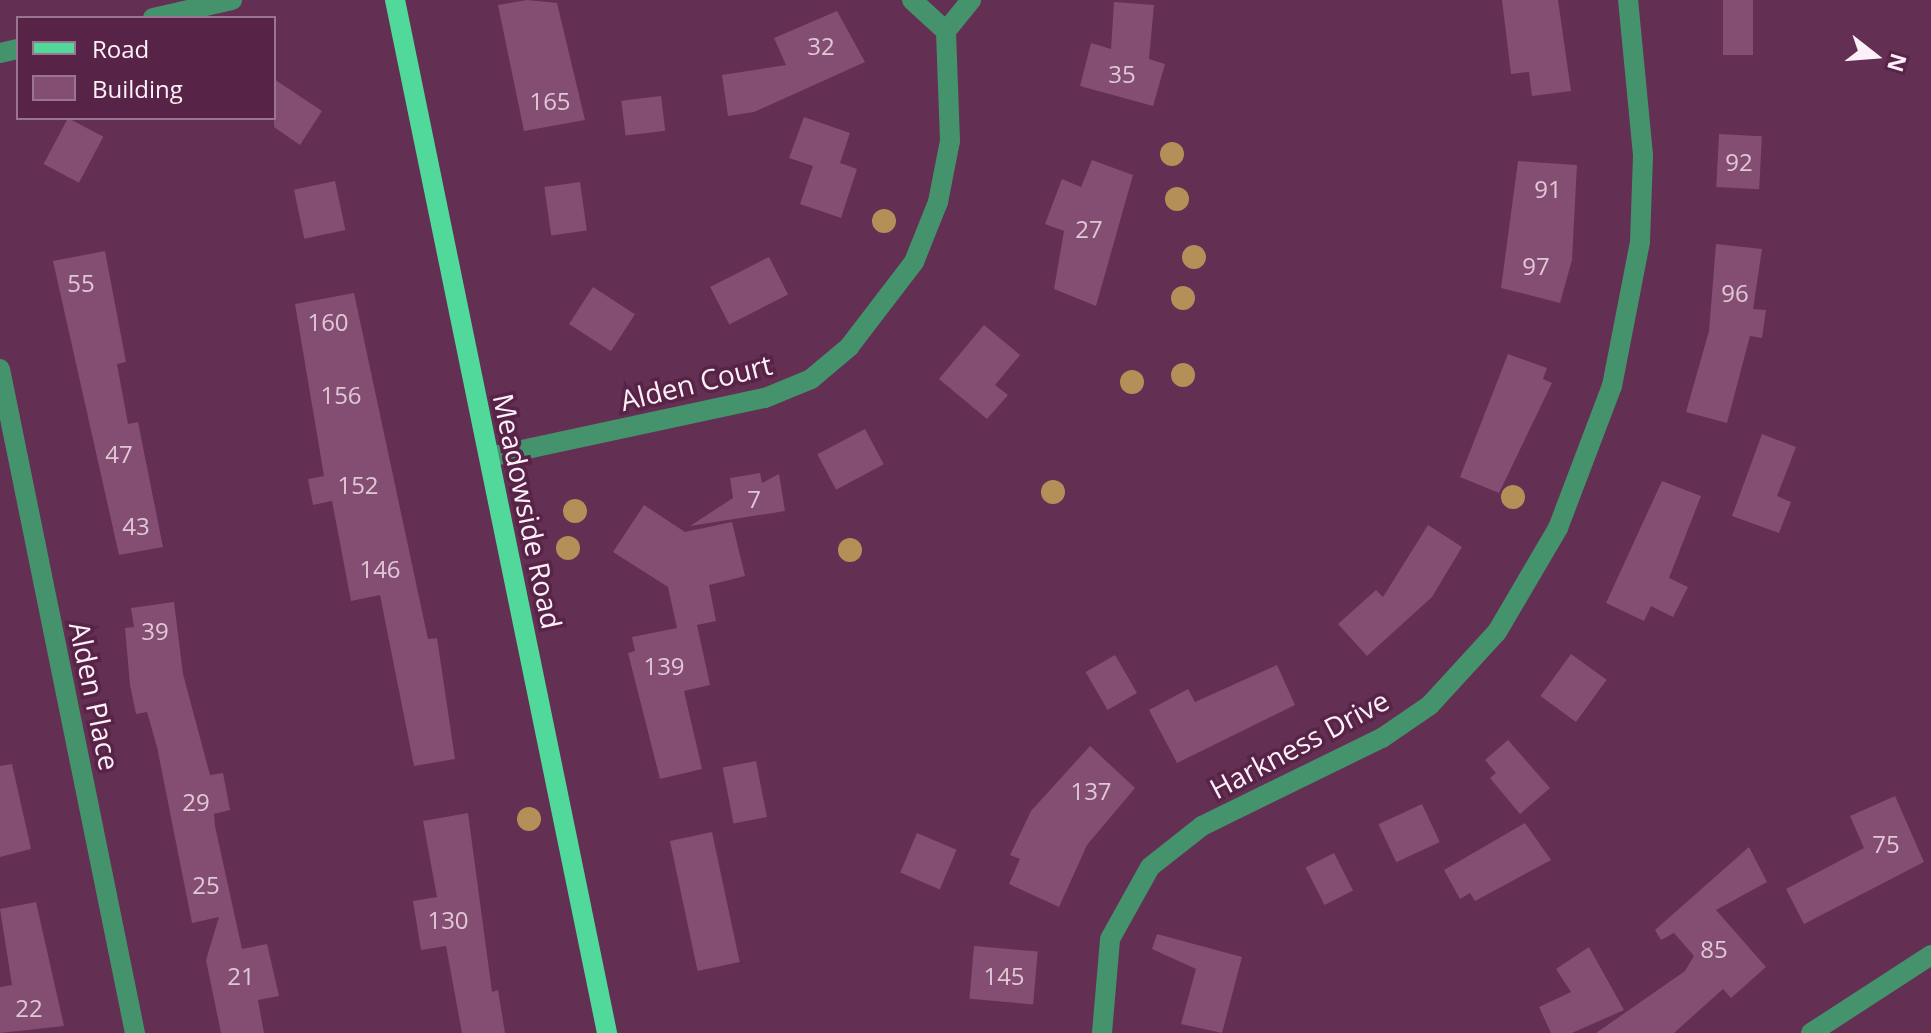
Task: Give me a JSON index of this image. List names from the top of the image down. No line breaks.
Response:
{"streets":{"main road":["Meadowside Road"],"street":["Alden Court","Alden Place","Harkness Drive"]},"crossings":[["Alden Court","Meadowside Road"]],"house_numbers":["32","35","165","92","91","27","97","55","96","160","156","47","152","7","43","146","39","139","137","29","75","25","130","85","21","145","22"],"legend":["Road","Building"],"north":"right"}
